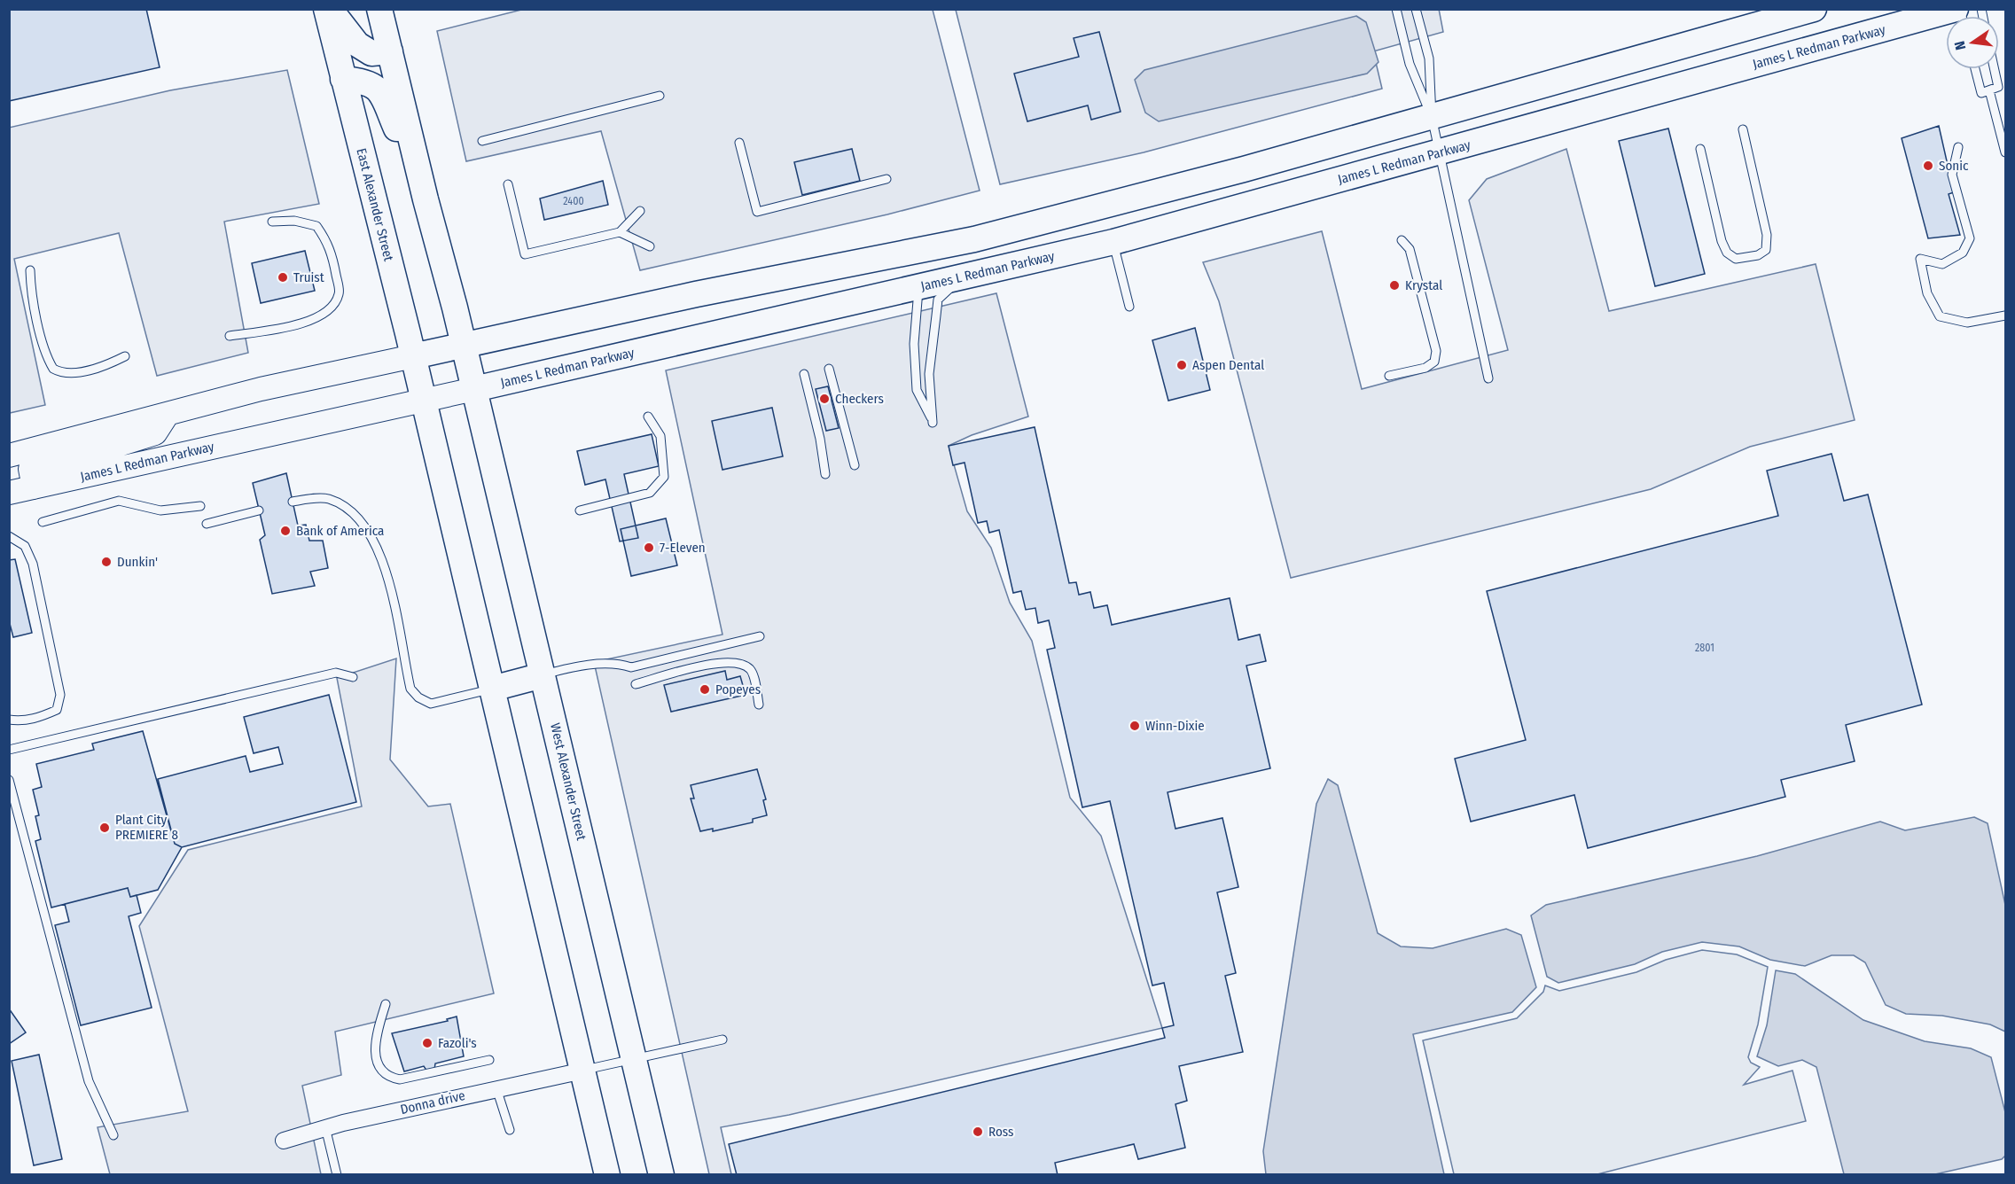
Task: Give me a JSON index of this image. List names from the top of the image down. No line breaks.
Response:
{"streets":{"main road":["James L Redman Parkway","East Alexander Street","West Alexander Street"],"street":["Donna drive"]},"crossings":[["James L Redman Parkway","East Alexander Street"],["James L Redman Parkway","West Alexander Street"]],"places":["Sonic","Truist","Krystal","Aspen Dental","Checkers","Bank of America","7-Eleven","Dunkin'","Popeyes","Winn-Dixie","Plant City PREMIERE 8","Fazoli's","Ross"],"house_numbers":["2400","2801"],"north":"left"}
